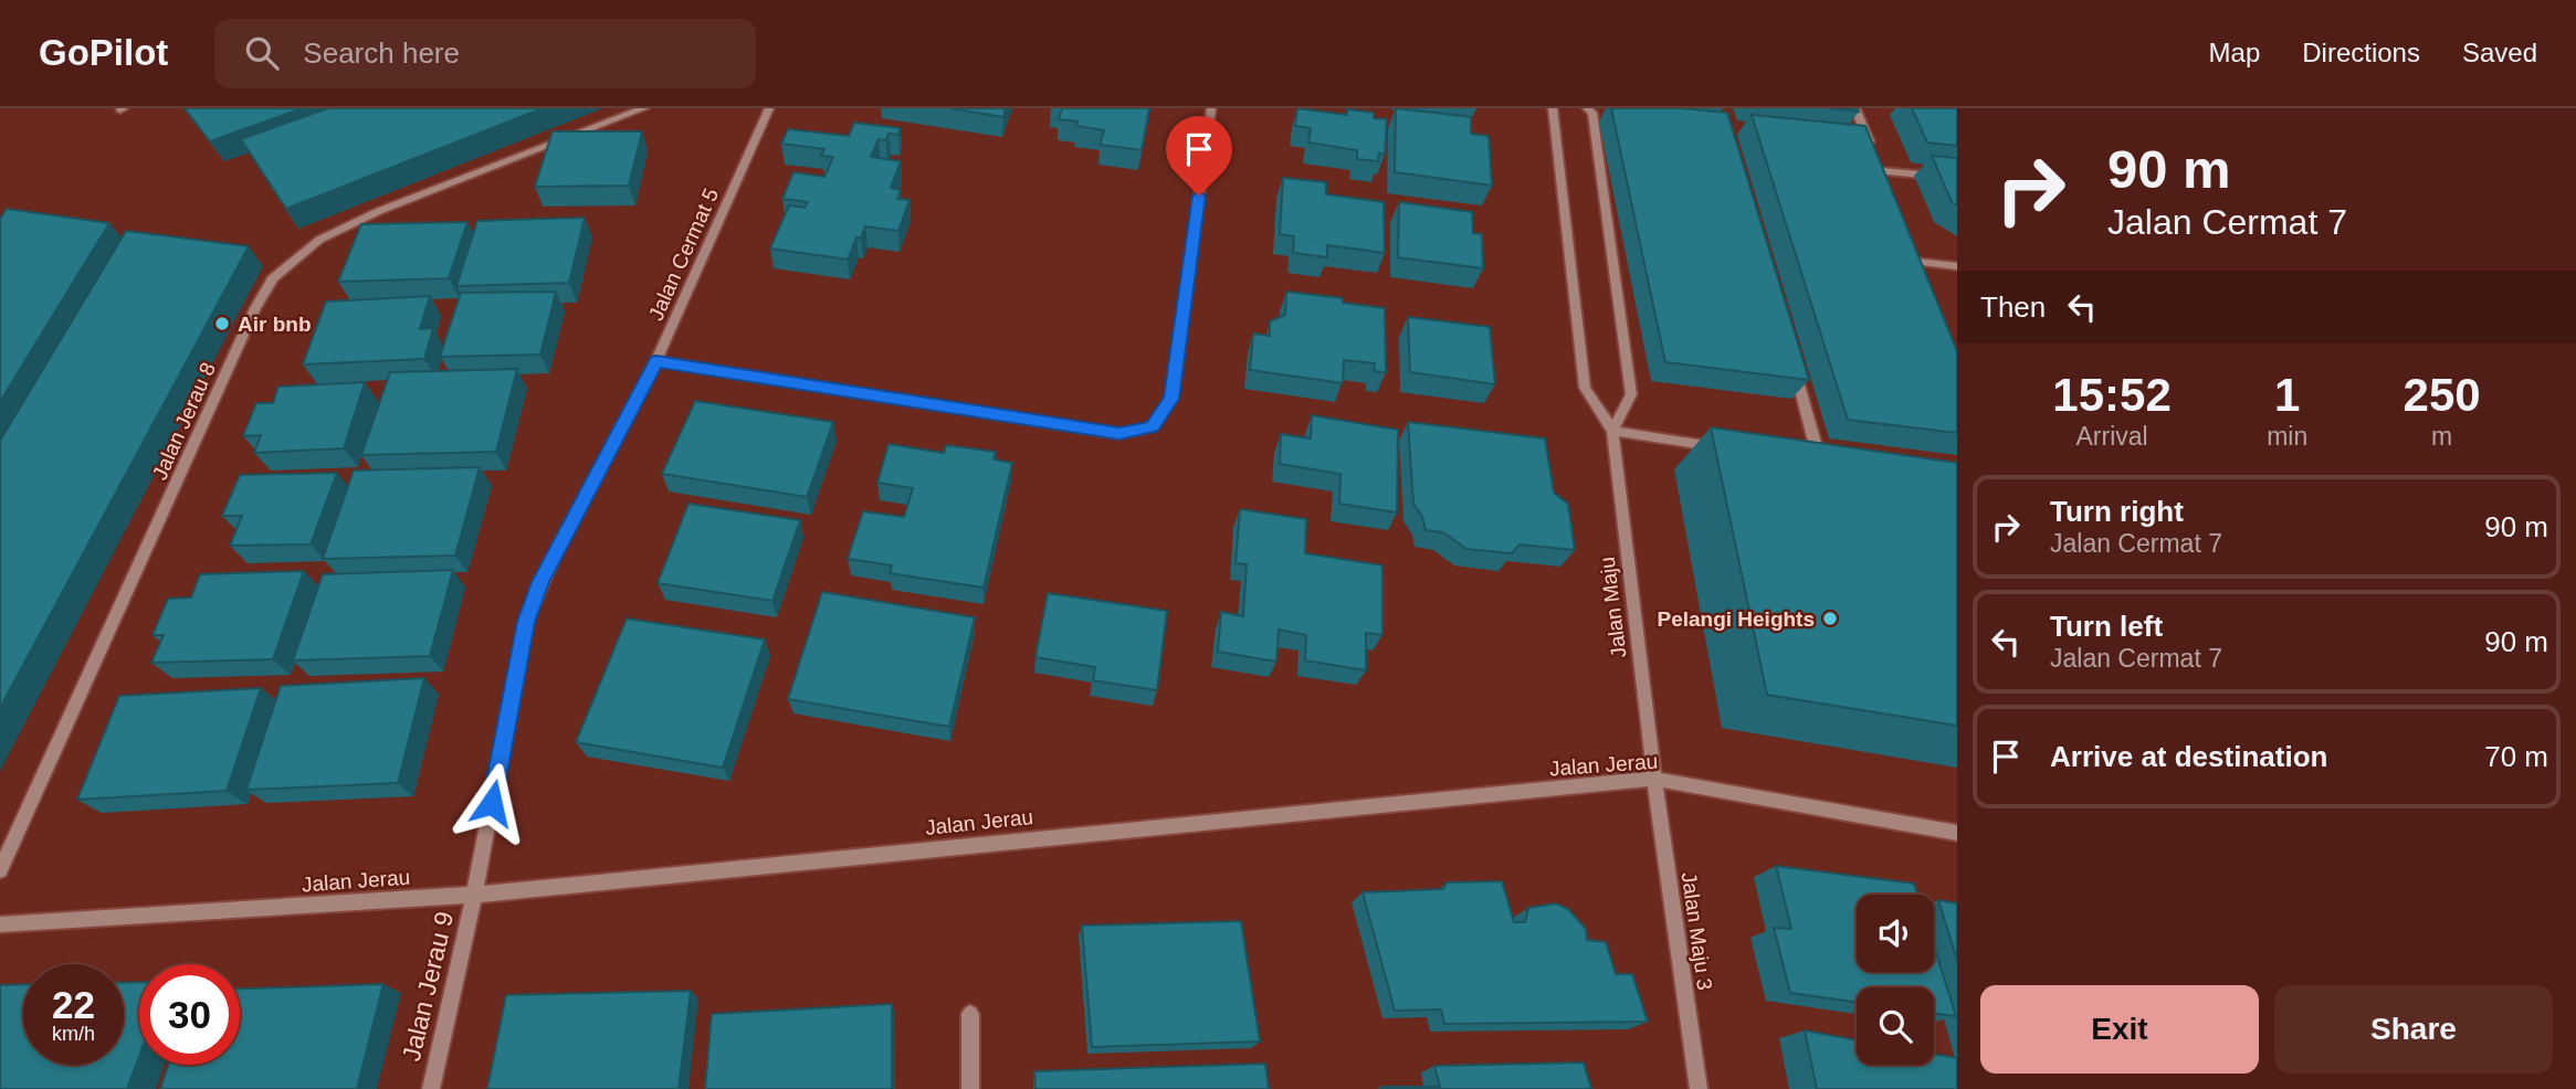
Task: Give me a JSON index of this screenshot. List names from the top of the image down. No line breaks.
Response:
{"streets":{"street":["Jalan Cermat 5","Jalan Jerau 8","Jalan Maju","Jalan Jerau","Jalan Maju 3","Jalan Jerau 9"]},"crossings":[["Jalan Cermat 5","Jalan Jerau"],["Jalan Cermat 5","Jalan Jerau 9"],["Jalan Maju","Jalan Jerau"],["Jalan Maju","Jalan Maju 3"],["Jalan Jerau","Jalan Maju 3"],["Jalan Jerau","Jalan Jerau 9"]],"places":["Air bnb","Pelangi Heights"],"page":{"header":"GoPilot","search":"Search here","nav":["Map","Directions","Saved"],"turn":["90 m","Jalan Cermat 7"],"then":"Then","eta":["15:52","Arrival","1","min","250","m"],"list":[{"name":"Turn right","note":"Jalan Cermat 7","value":"90 m"},{"name":"Turn left","note":"Jalan Cermat 7","value":"90 m"},{"name":"Arrive at destination","value":"70 m"}],"speed":"22 km/h","limit":"30","buttons":["Exit","Share"]}}
